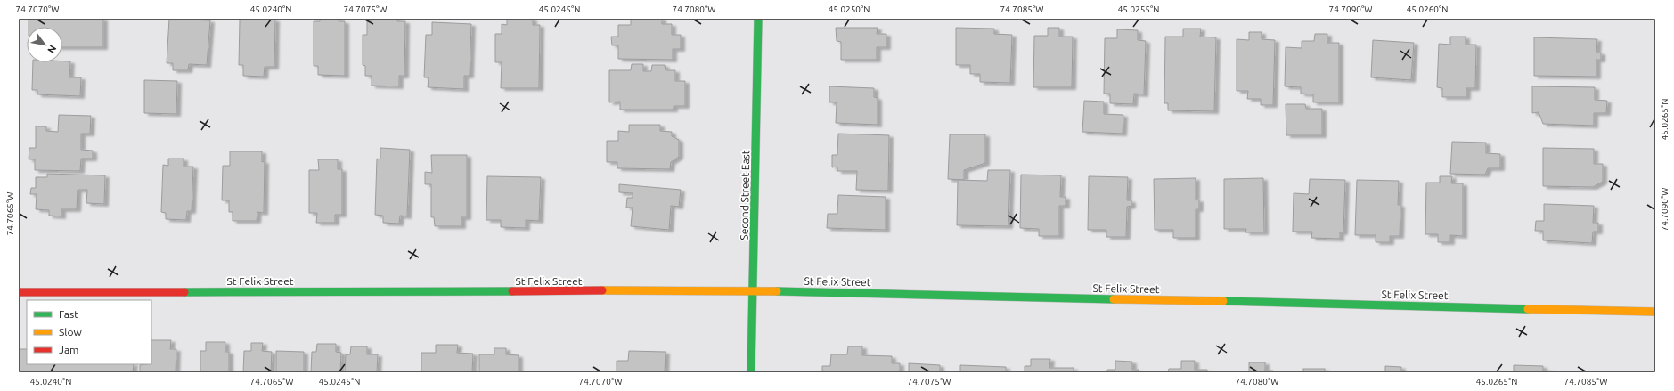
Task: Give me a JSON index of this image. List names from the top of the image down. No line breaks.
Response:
{"streets":{"street":["Second Street East","St Felix Street"]},"crossings":[["Second Street East","St Felix Street"]],"legend":["Fast","Slow","Jam"],"north":"bottom right","coordinates":["74.7070°W","45.0240°N","74.7075°W","45.0245°N","74.7080°W","45.0250°N","74.7085°W","45.0255°N","74.7090°W","45.0260°N","45.0265°N","74.7065°W"]}
